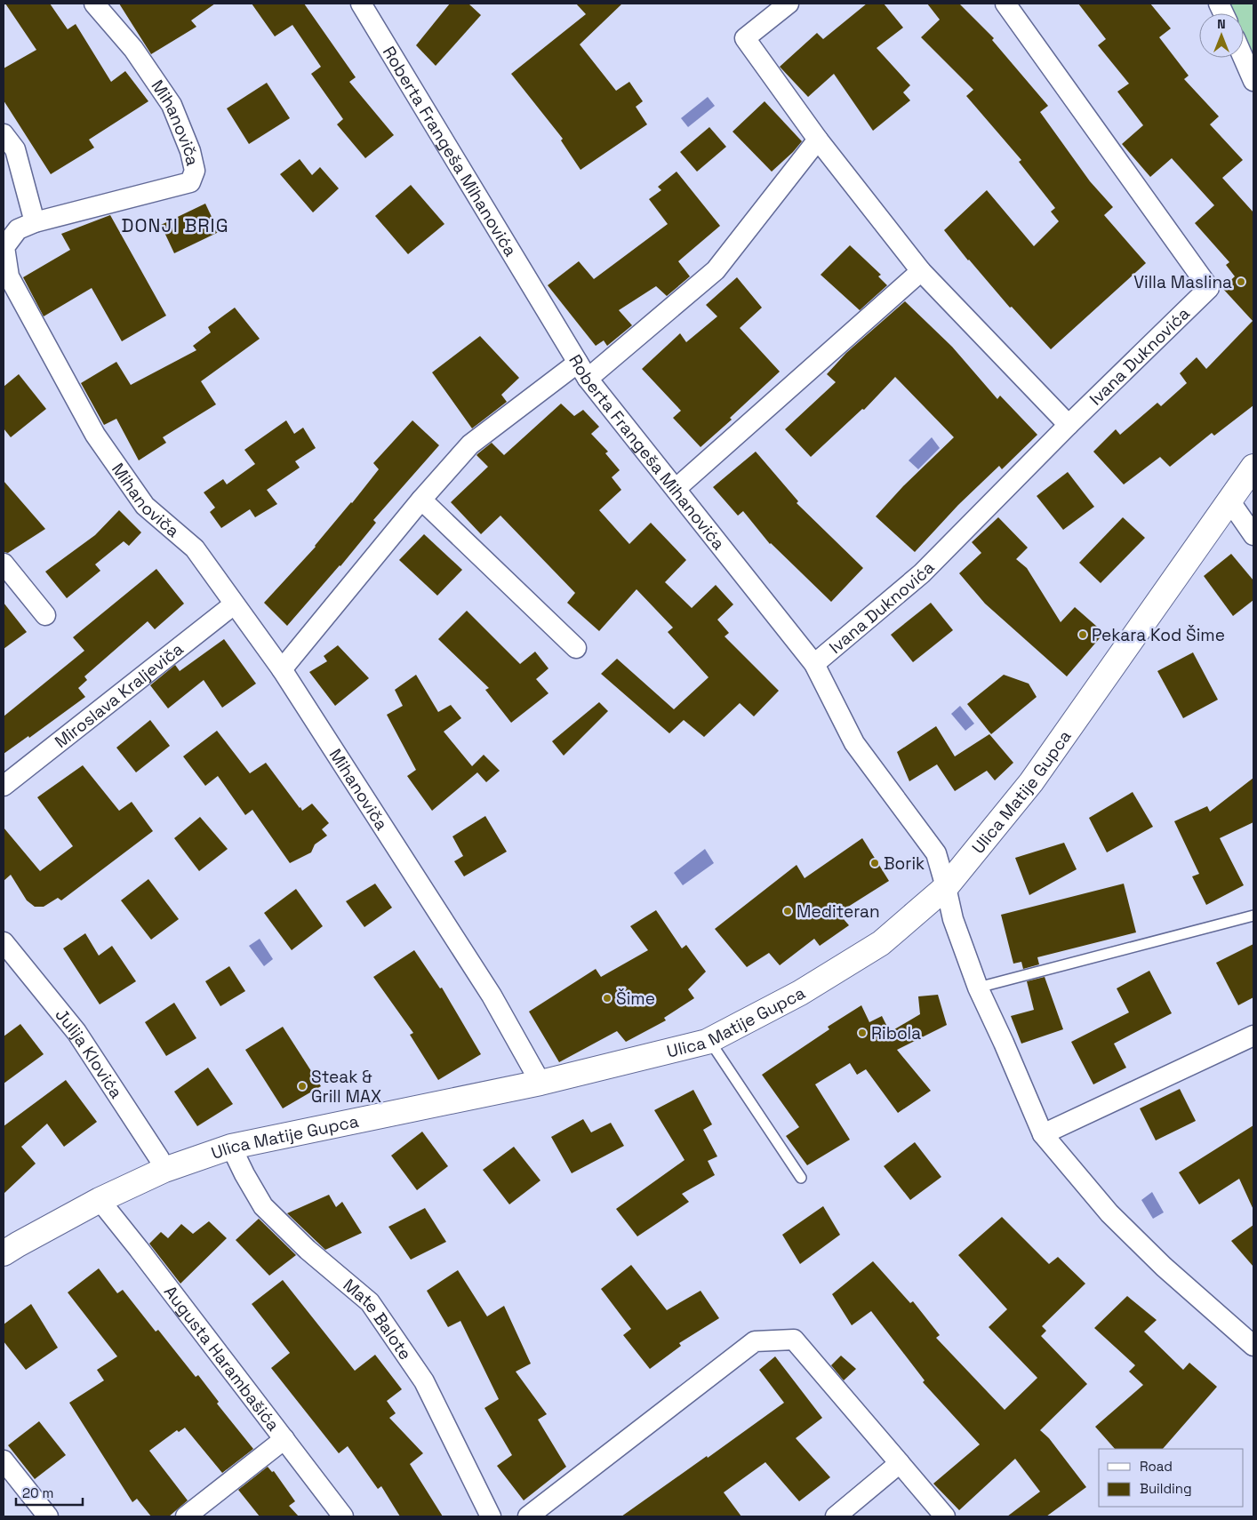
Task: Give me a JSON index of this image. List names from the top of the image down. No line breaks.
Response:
{"streets":{"street":["Mihanoviča","Roberta Frangeša Mihanovića","Ivana Duknovića","Miroslava Kraljeviča","Ulica Matije Gupca","Julija Klovića","Mate Balote","Augusta Harambašića"]},"crossings":[["Mihanoviča","Miroslava Kraljeviča"],["Mihanoviča","Ulica Matije Gupca"],["Roberta Frangeša Mihanovića","Ivana Duknovića"],["Roberta Frangeša Mihanovića","Ulica Matije Gupca"],["Ulica Matije Gupca","Julija Klovića"],["Ulica Matije Gupca","Mate Balote"],["Ulica Matije Gupca","Augusta Harambašića"]],"districts":["DONJI BRIG"],"places":["Villa Maslina","Pekara Kod Šime","Borik","Mediteran","Šime","Ribola","Steak & Grill MAX"],"legend":["Road","Building"],"scale_bar":"20 m","north":"top"}
